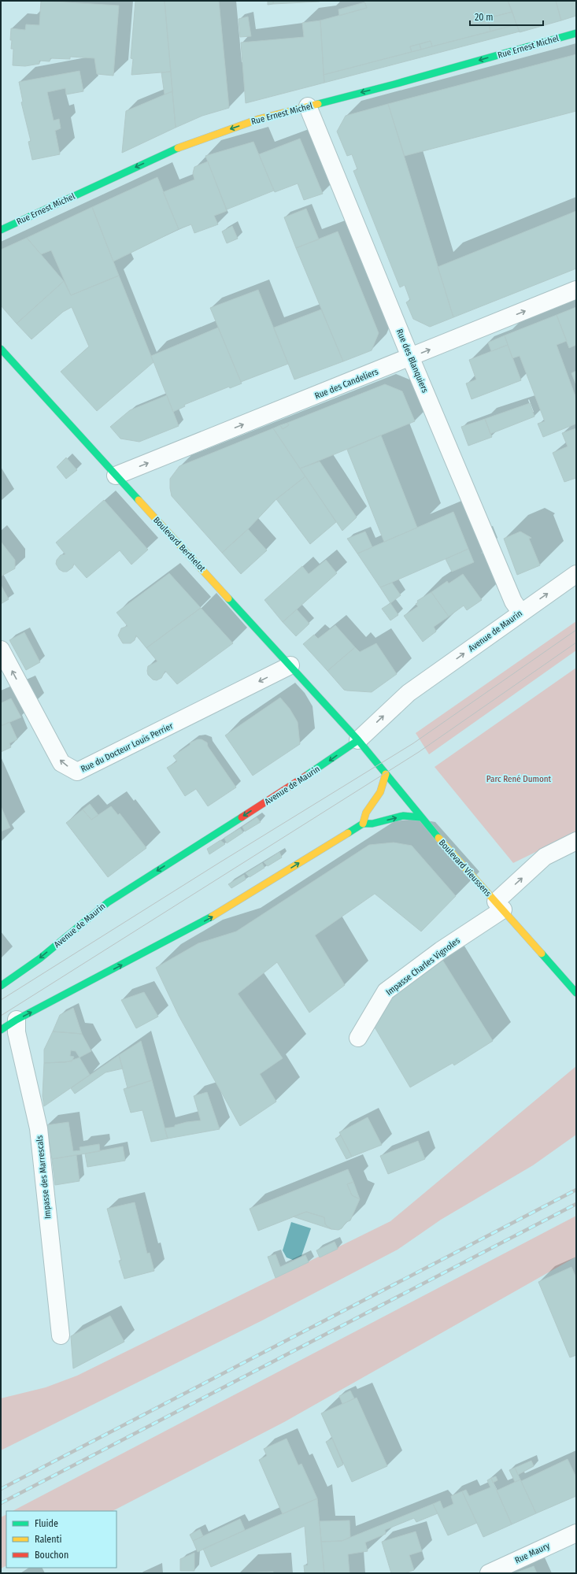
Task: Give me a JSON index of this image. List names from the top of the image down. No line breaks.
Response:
{"streets":{"street":["Rue Ernest Michel","Rue des Blanquiers","Rue des Candeliers","Boulevard Berthelot","Avenue de Maurin","Rue du Docteur Louis Perrier","Boulevard Vieussens","Impasse Charles Vignoles","Impasse des Marrescals","Rue Maury"]},"crossings":[["Rue Ernest Michel","Rue des Blanquiers"],["Rue des Blanquiers","Rue des Candeliers"],["Rue des Blanquiers","Avenue de Maurin"],["Rue des Candeliers","Boulevard Berthelot"],["Boulevard Berthelot","Avenue de Maurin"],["Boulevard Berthelot","Rue du Docteur Louis Perrier"],["Boulevard Berthelot","Boulevard Vieussens"],["Avenue de Maurin","Boulevard Vieussens"],["Boulevard Vieussens","Impasse Charles Vignoles"]],"one_way":["Rue Ernest Michel","Rue des Candeliers"],"parks":["Parc René Dumont"],"legend":["Fluide","Ralenti","Bouchon"],"scale_bar":"20 m"}
